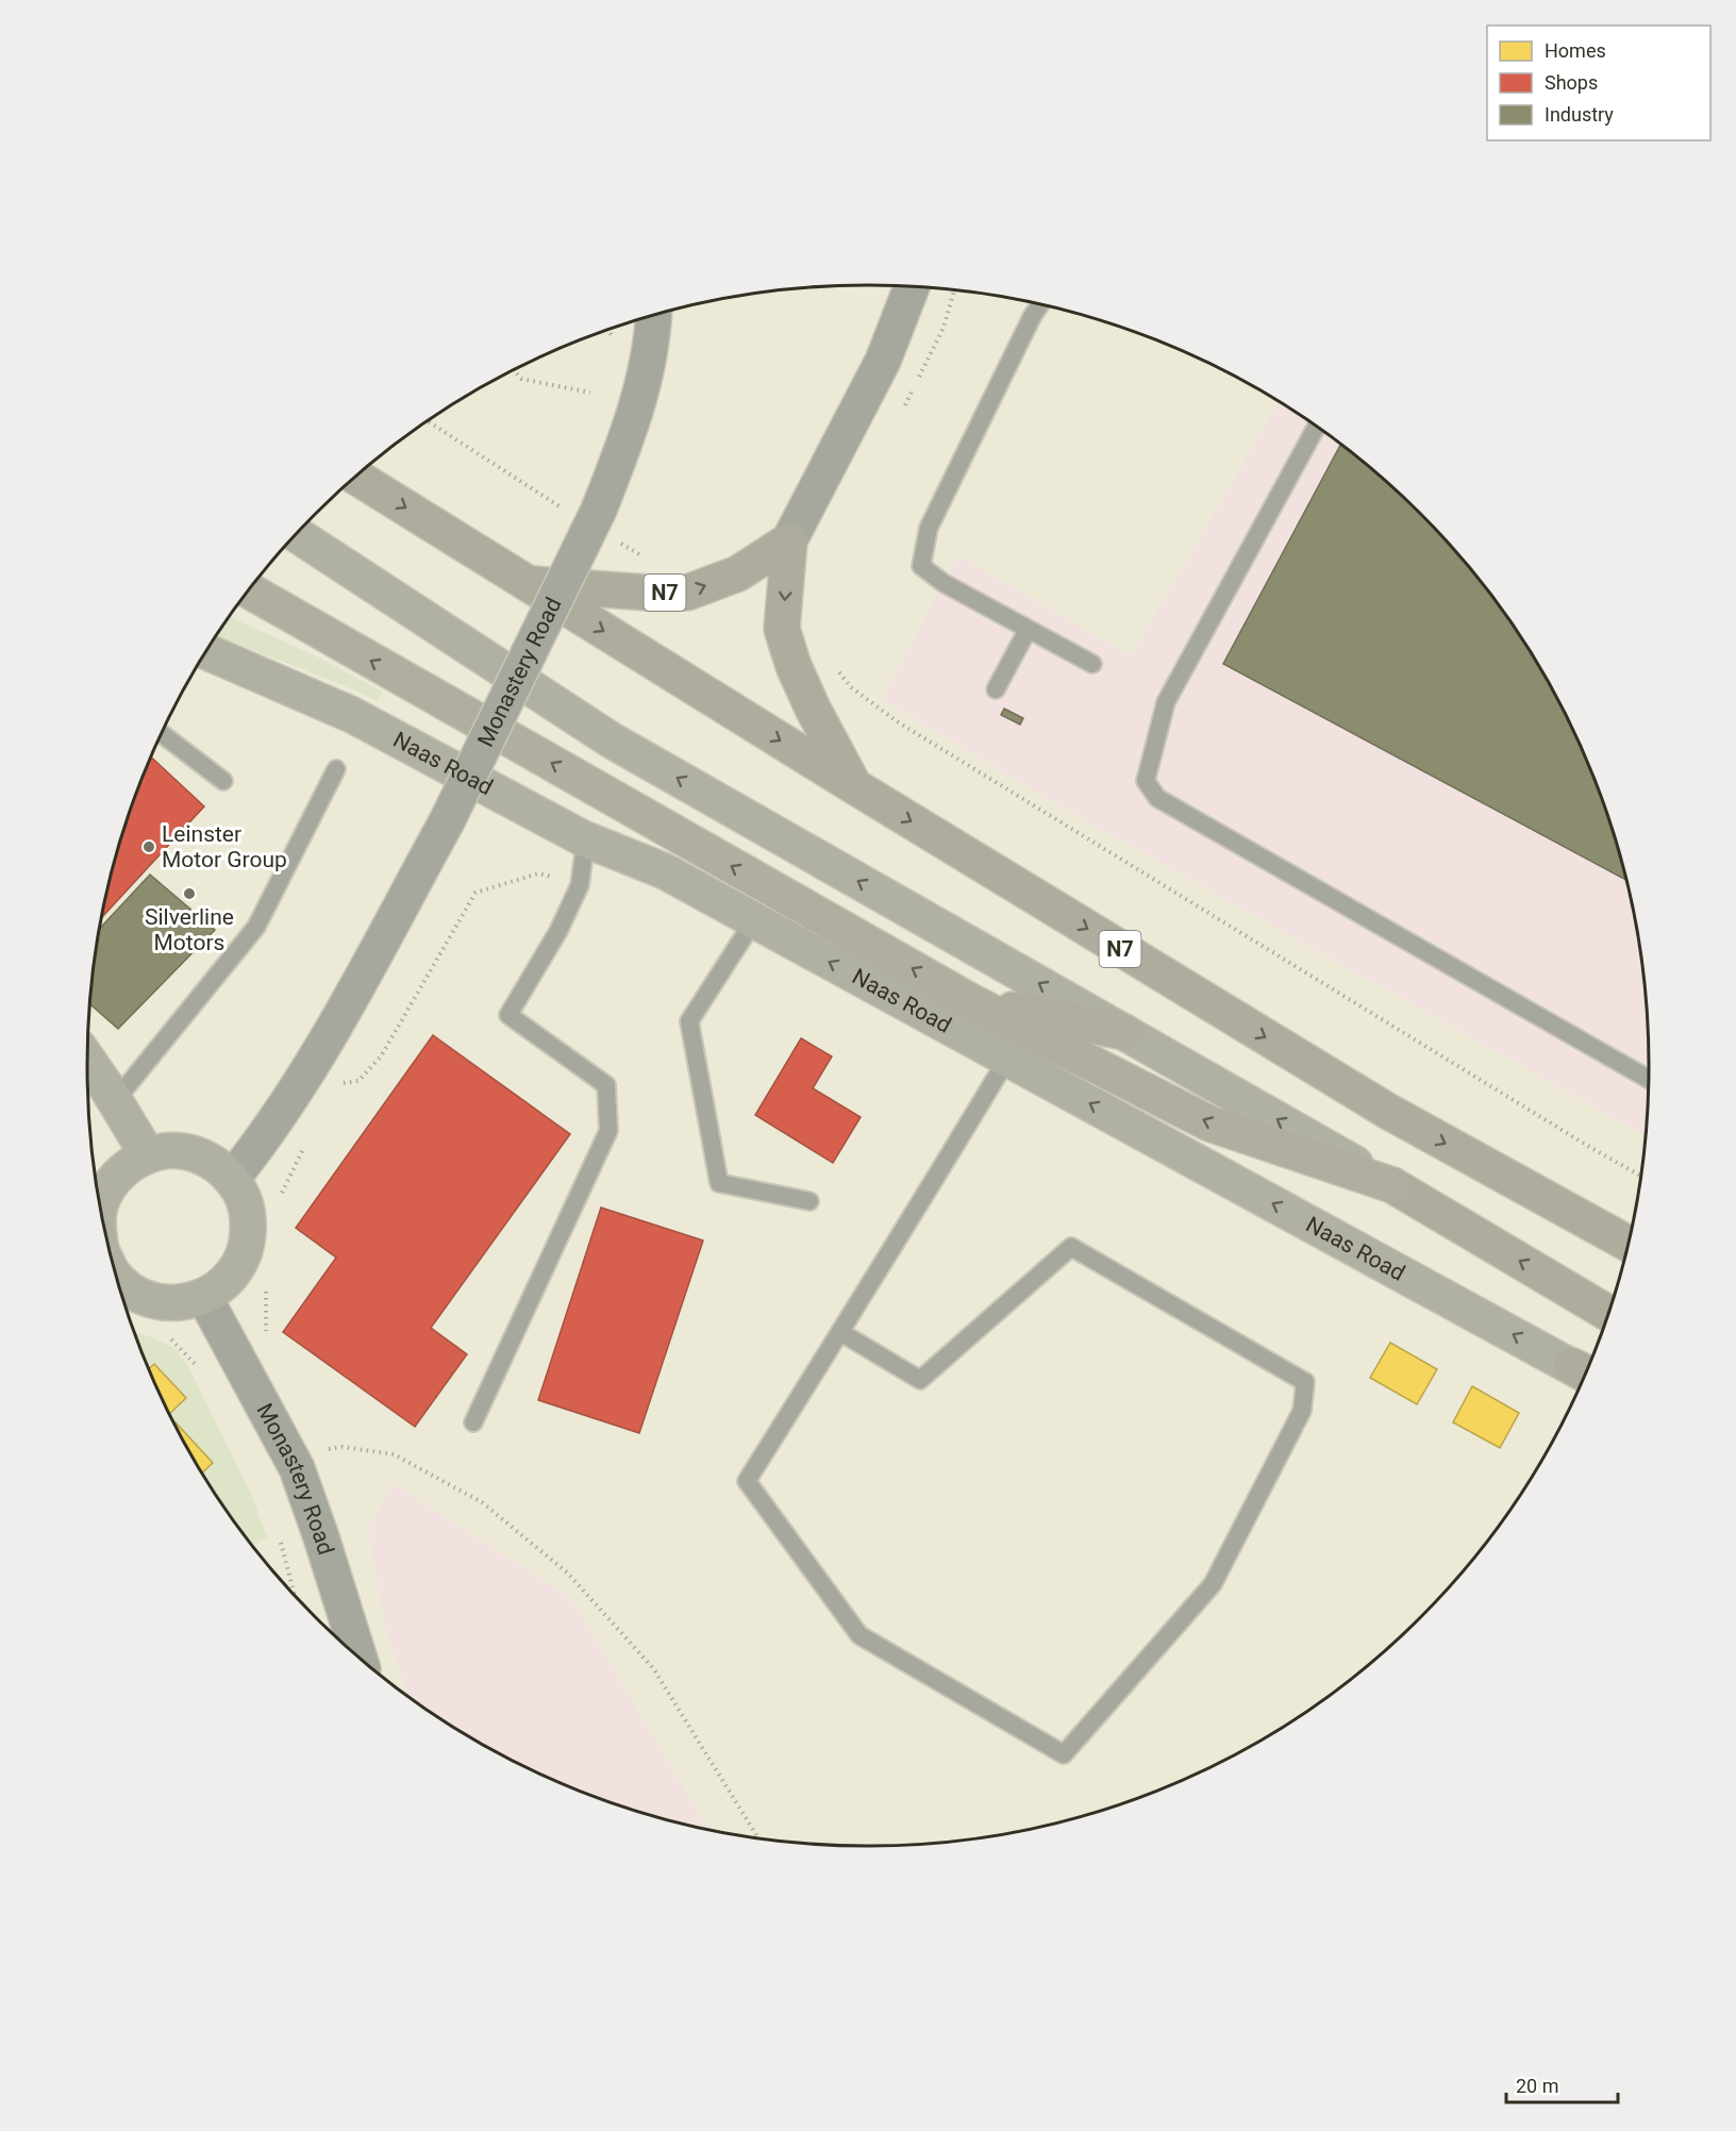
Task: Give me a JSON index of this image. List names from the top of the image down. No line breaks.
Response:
{"streets":{"highway":["N7"],"main road":["Naas Road"],"street":["Monastery Road"]},"places":["Leinster Motor Group","Silverline Motors"],"legend":["Homes","Shops","Industry"],"scale_bar":"20 m"}
